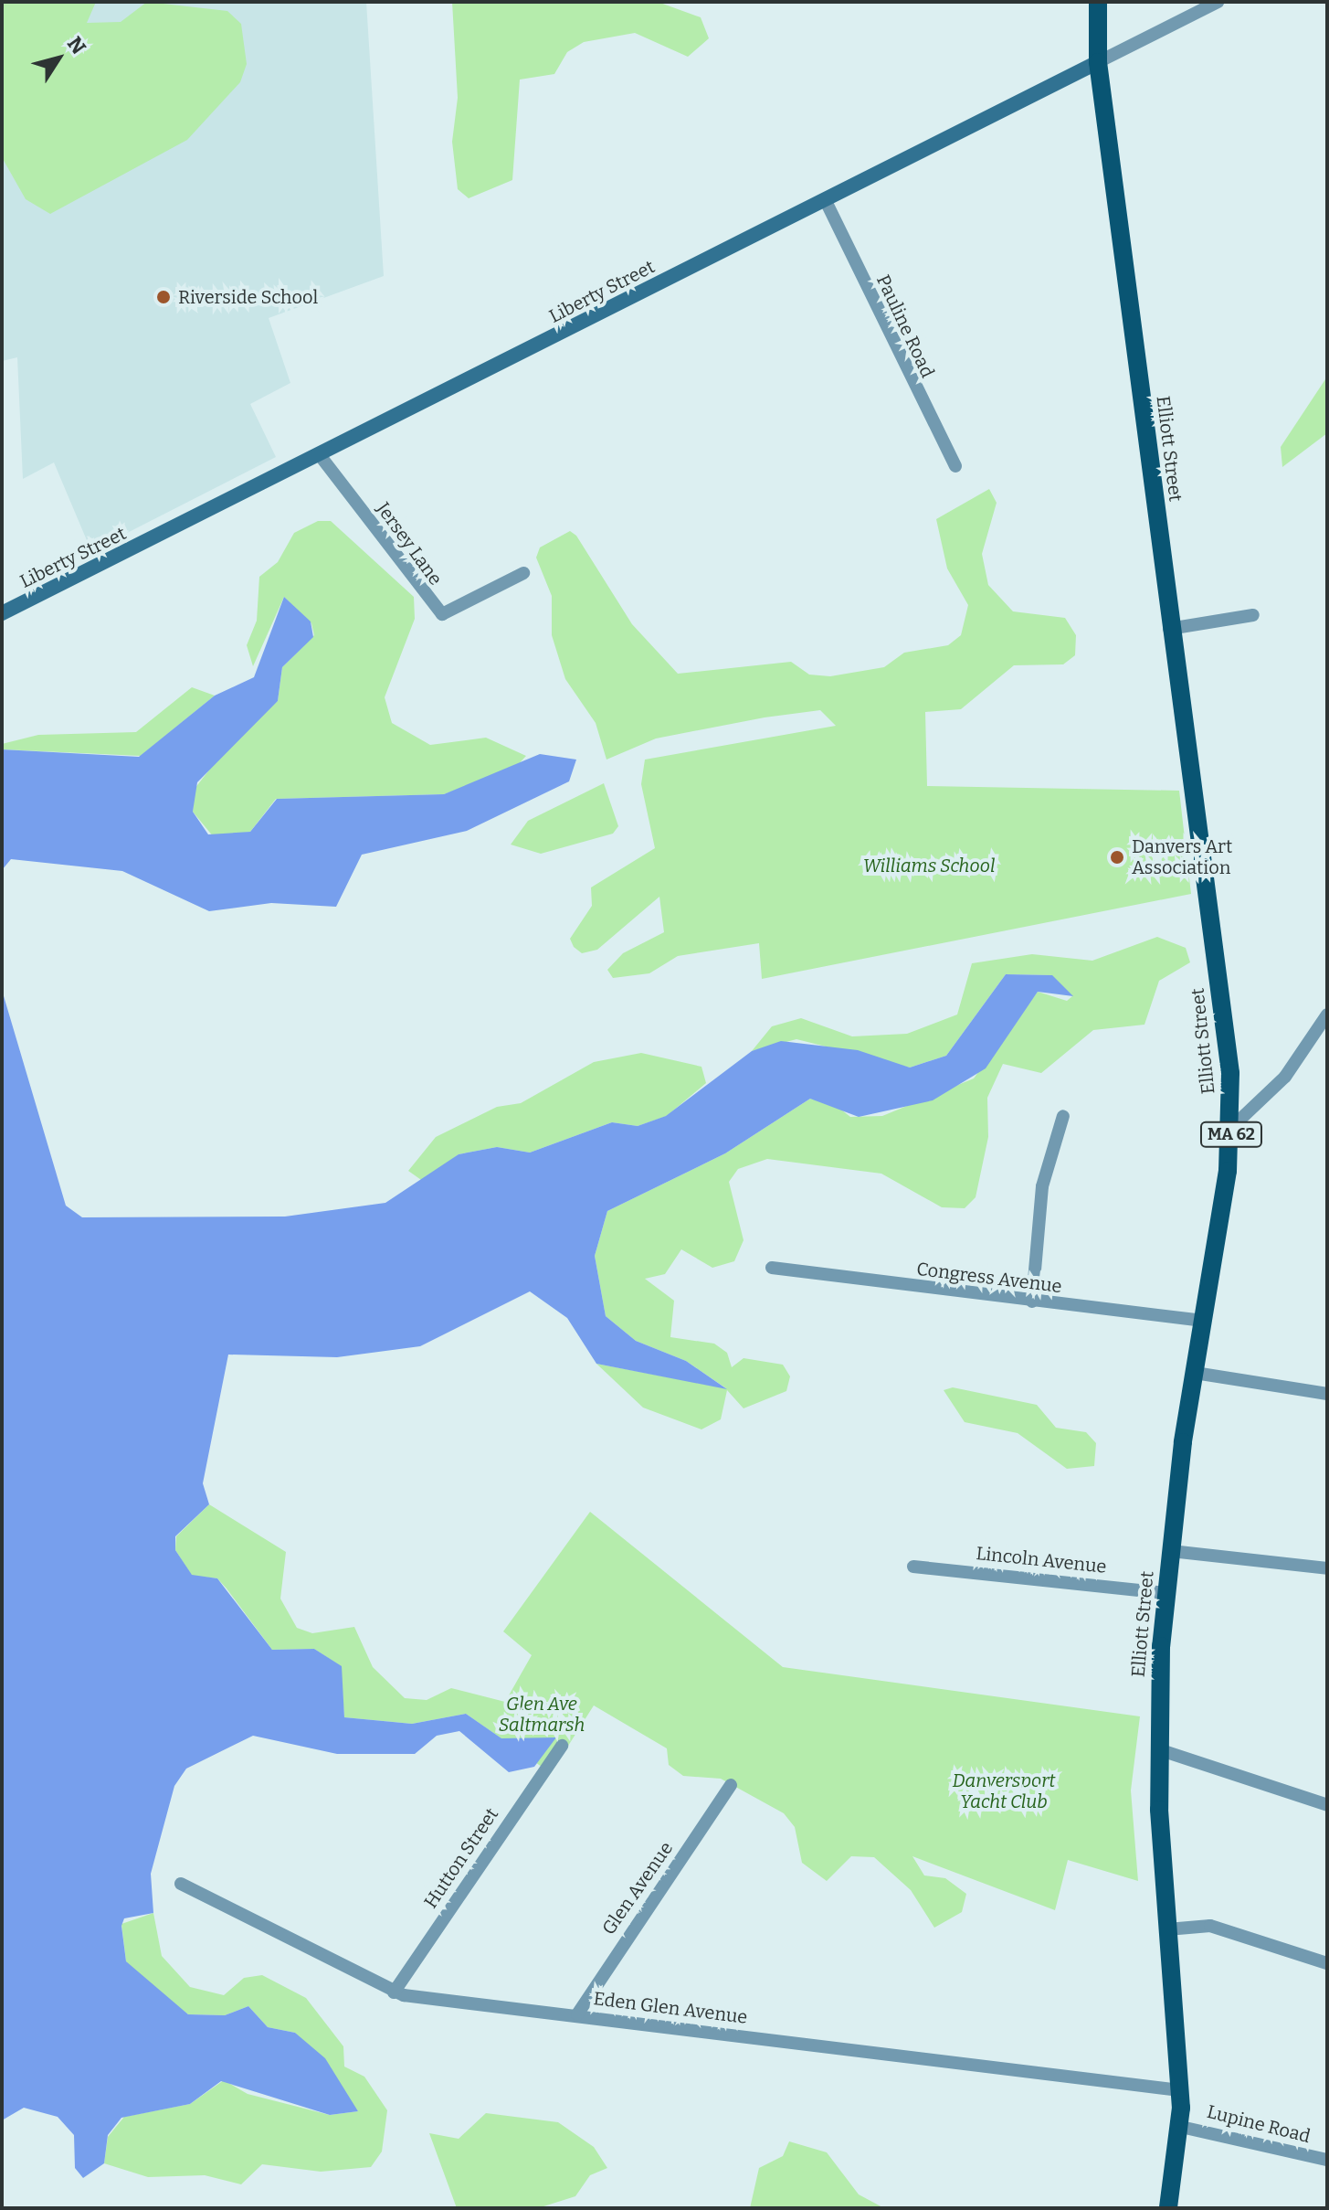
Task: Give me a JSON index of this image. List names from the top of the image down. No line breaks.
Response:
{"streets":{"main road":["Elliott Street","MA 62"],"street":["Liberty Street","Pauline Road","Jersey Lane","Congress Avenue","Lincoln Avenue","Hutton Street","Glen Avenue","Eden Glen Avenue","Lupine Road"]},"crossings":[["Liberty Street","Pauline Road"],["Liberty Street","Elliott Street"],["Liberty Street","Jersey Lane"],["Elliott Street","Congress Avenue"],["Elliott Street","Lincoln Avenue"],["Elliott Street","Eden Glen Avenue"],["Elliott Street","Lupine Road"],["Hutton Street","Eden Glen Avenue"],["Glen Avenue","Eden Glen Avenue"]],"parks":["Williams School","Glen Ave Saltmarsh","Danversport Yacht Club"],"places":["Riverside School","Danvers Art Association"],"north":"top right"}
